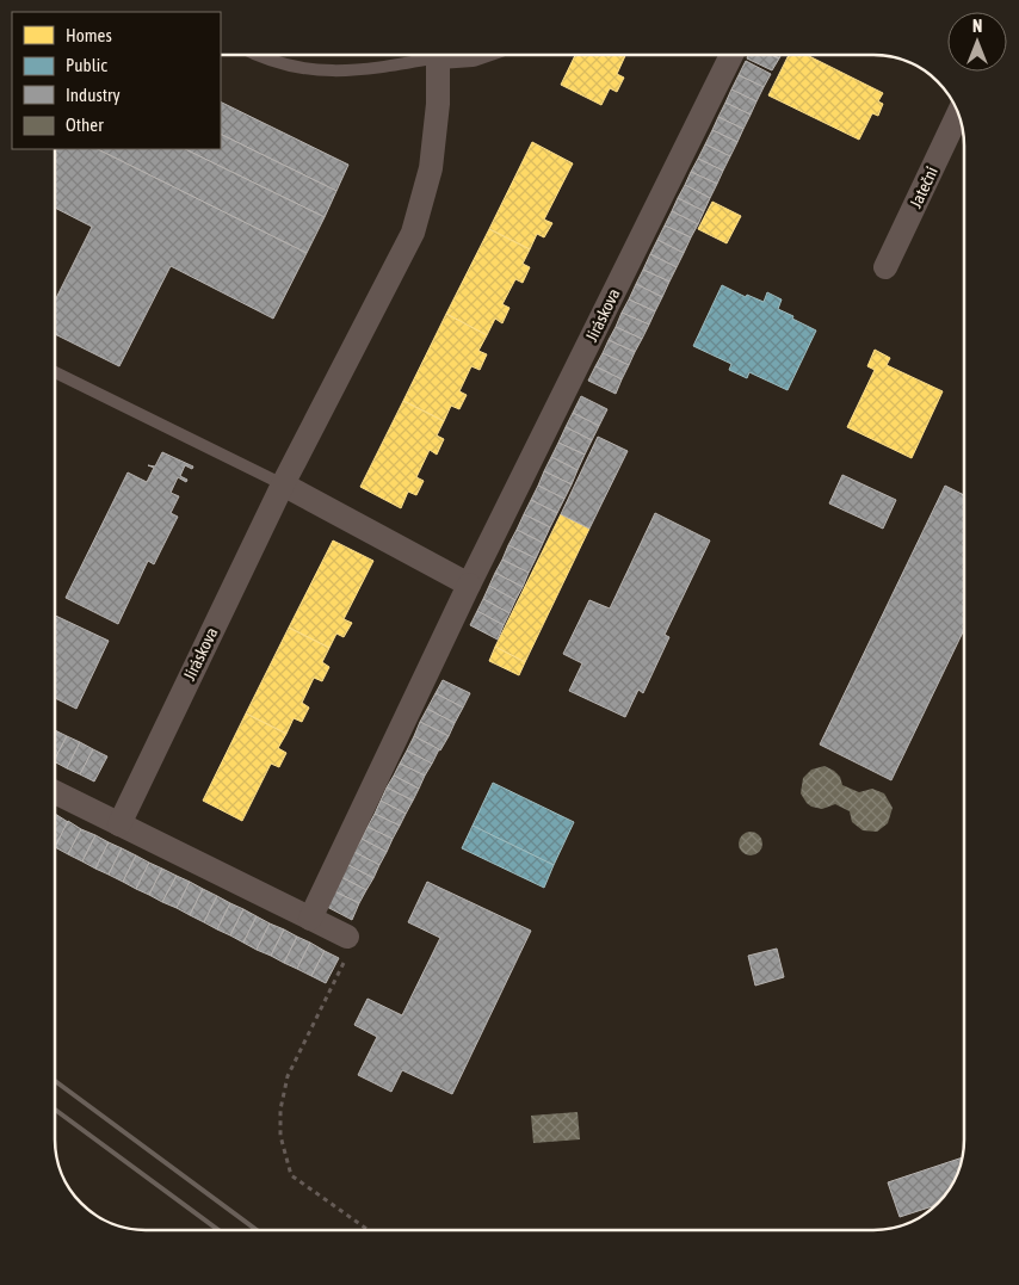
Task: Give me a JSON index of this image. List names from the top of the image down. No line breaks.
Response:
{"streets":{"street":["Jateční","Jiráskova"]},"legend":["Homes","Public","Industry","Other"],"north":"top"}
